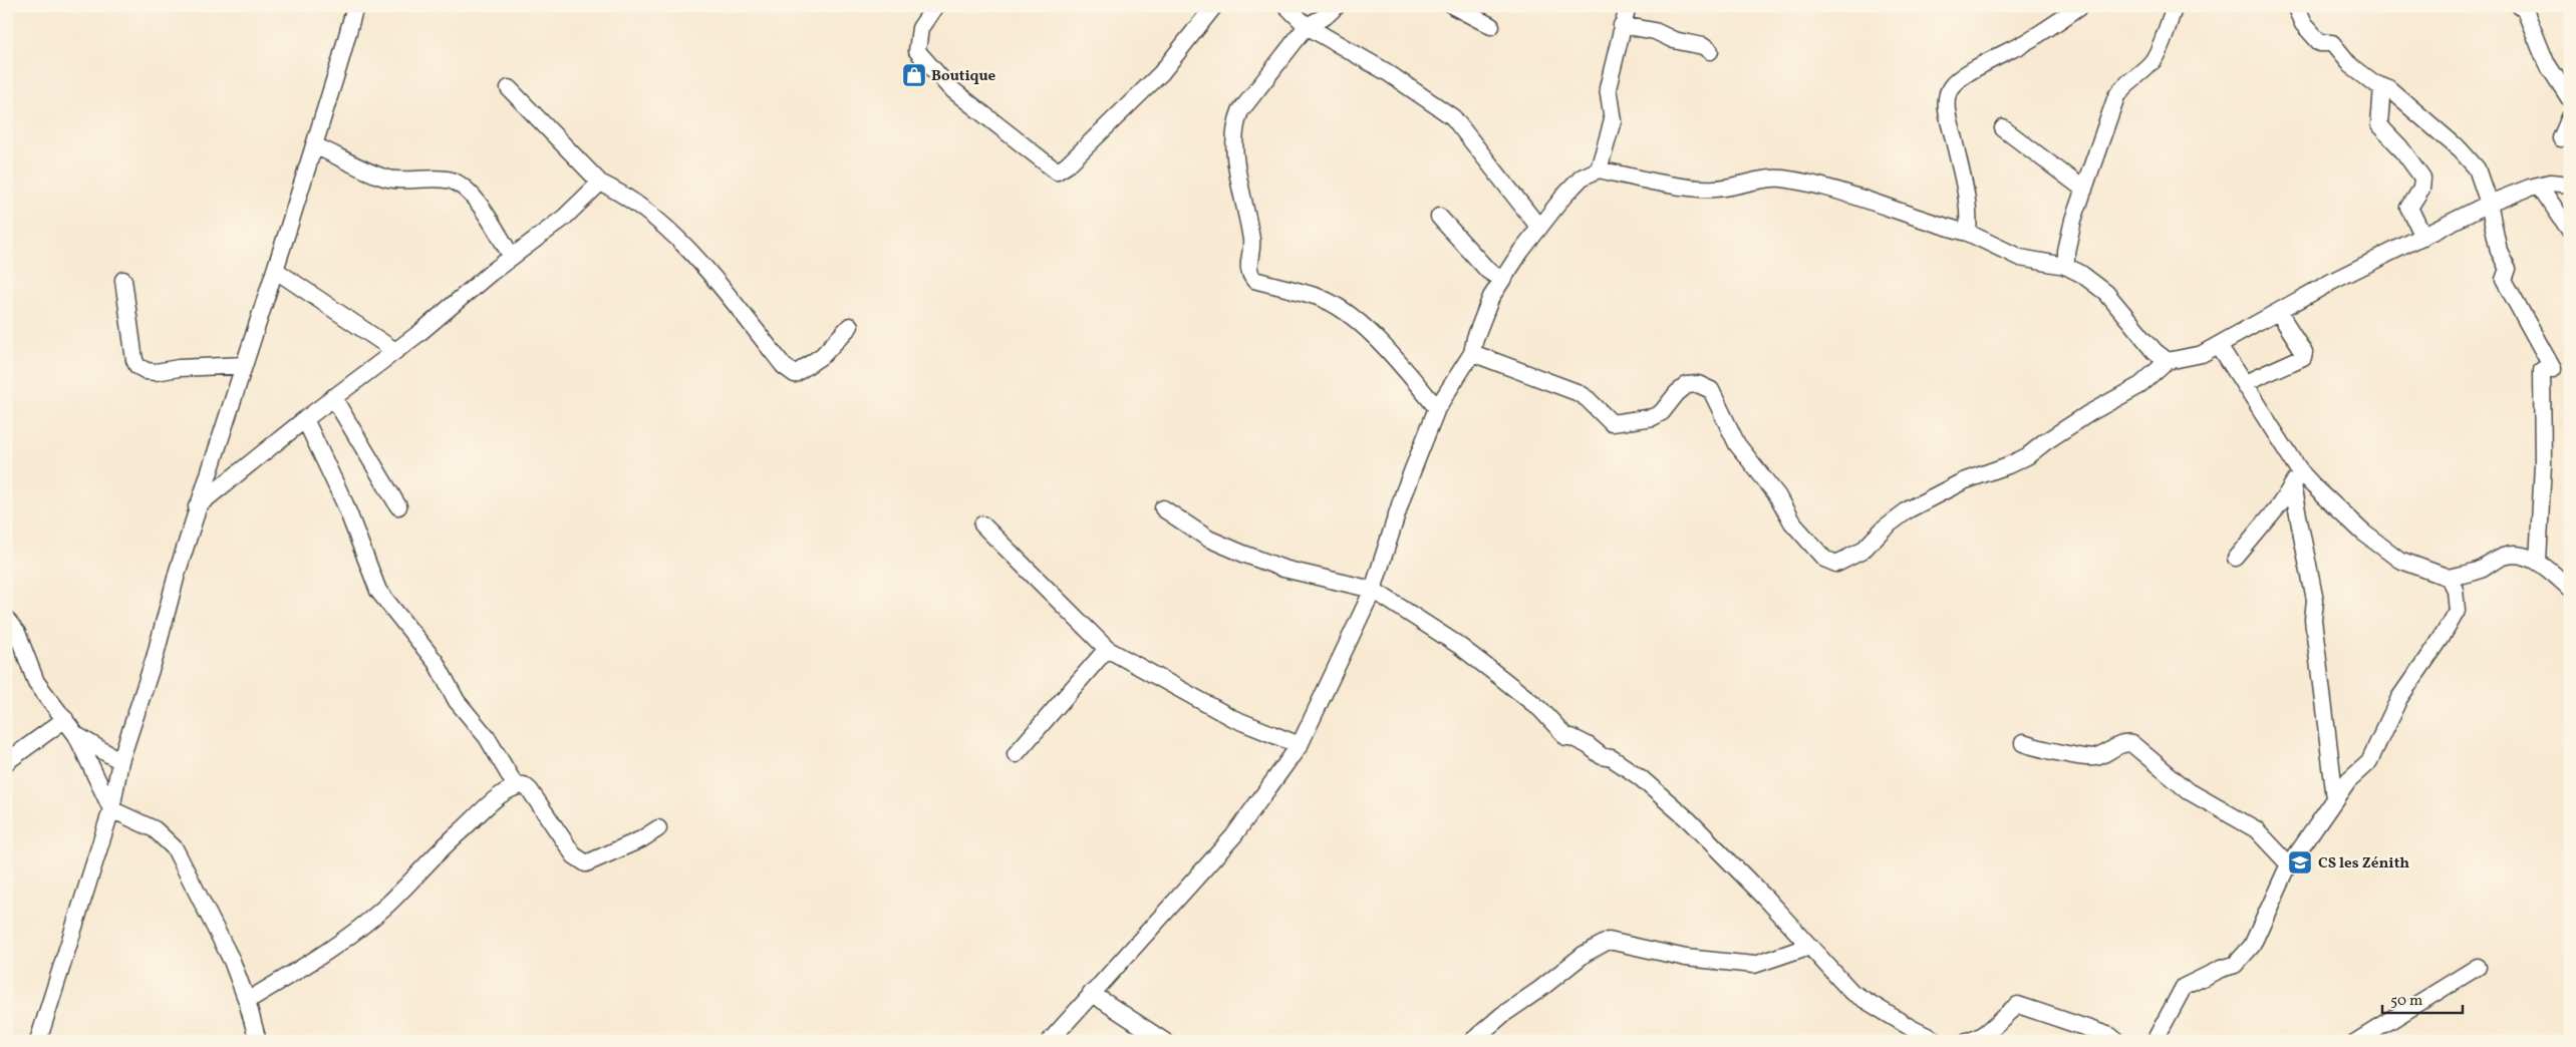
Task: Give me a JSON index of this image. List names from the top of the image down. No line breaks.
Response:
{"places":{"shop":["Boutique"],"school or university":["CS les Zénith"]},"scale_bar":"50 m"}
